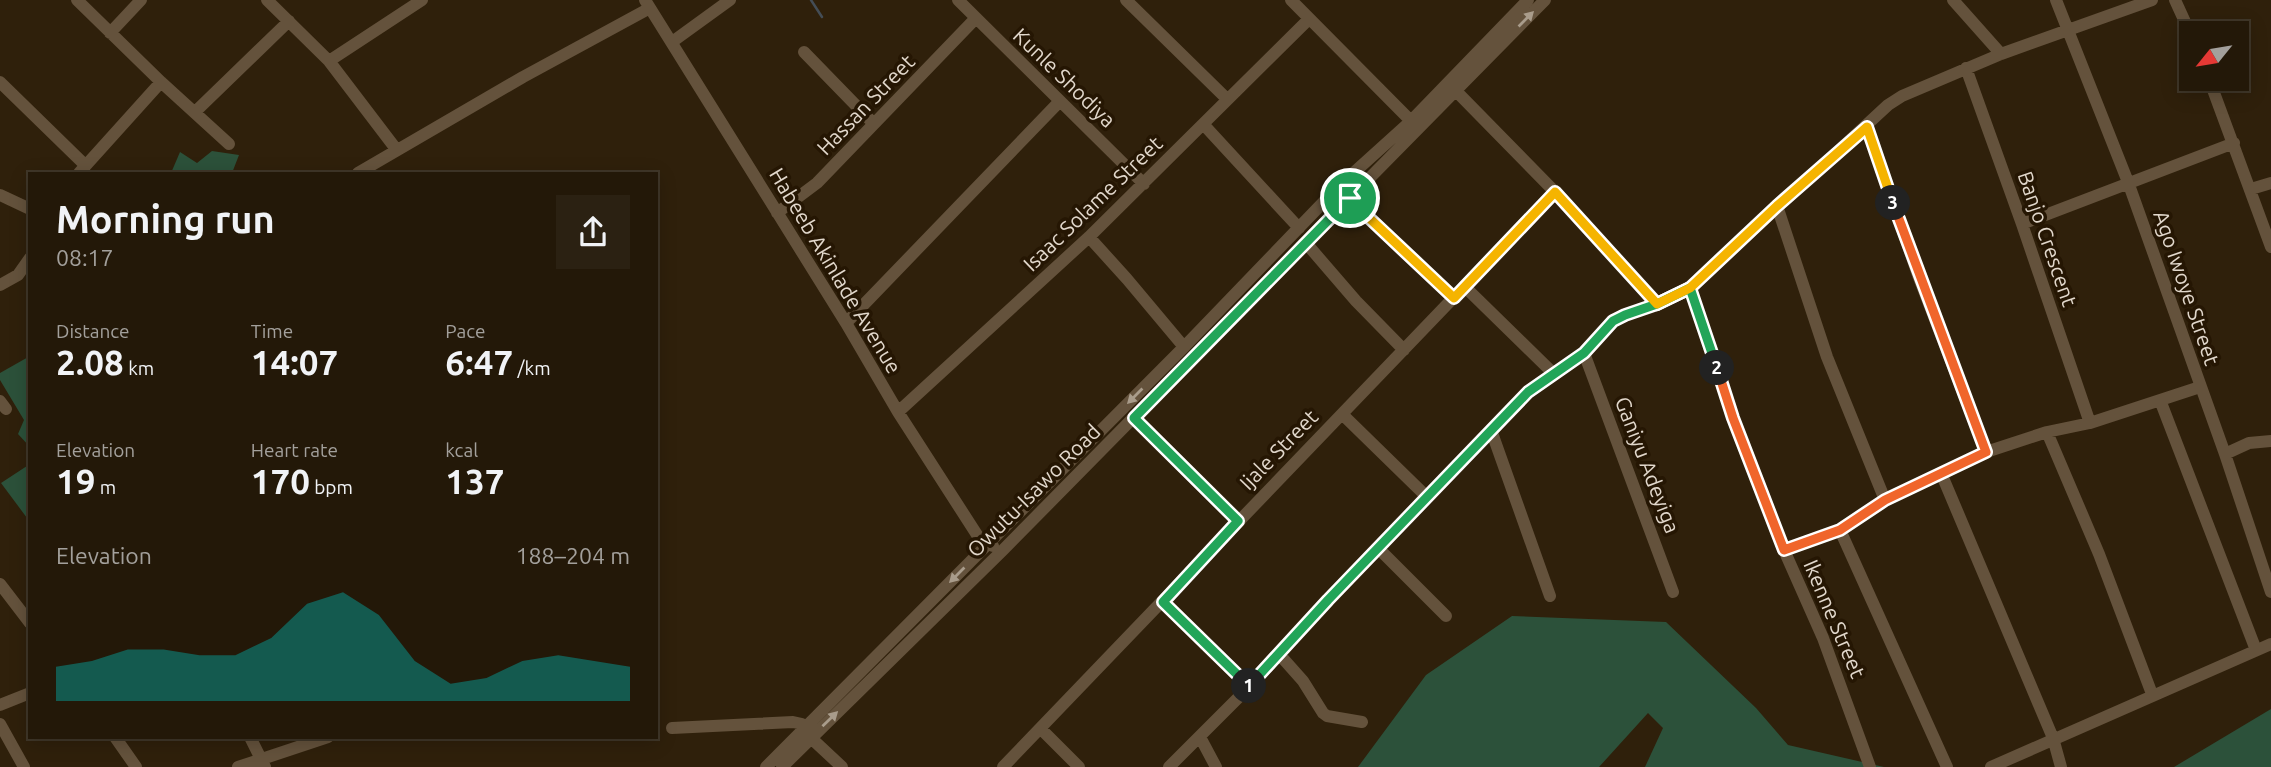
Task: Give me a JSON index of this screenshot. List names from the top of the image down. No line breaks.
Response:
{"streets":{"street":["Kunle Shodiya","Hassan Street","Isaac Solame Street","Banjo Crescent","Habeeb Akinlade Avenue","Ago Iwoye Street","Ijale Street","Ganiyu Adeyiga","Owutu-Isawo Road","Ikenne Street"]},"crossings":[["Kunle Shodiya","Hassan Street"],["Kunle Shodiya","Isaac Solame Street"],["Hassan Street","Habeeb Akinlade Avenue"],["Isaac Solame Street","Habeeb Akinlade Avenue"],["Habeeb Akinlade Avenue","Owutu-Isawo Road"]],"north":"bottom left","page":{"heading":["Morning run","08:17"],"pins":["3","2","1"],"stats":[["Distance","2.08 km"],["Time","14:07"],["Pace","6:47 /km"],["Elevation","19 m"],["Heart rate","170 bpm"],["kcal","137"]],"chart":["Elevation","188–204 m"]}}
